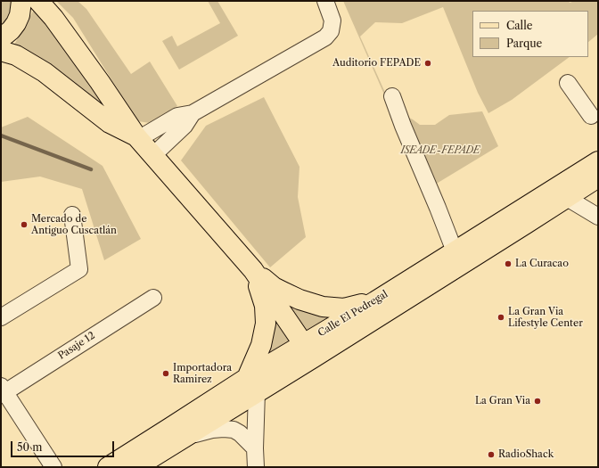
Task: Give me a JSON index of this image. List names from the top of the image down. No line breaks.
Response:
{"streets":{"main road":["Calle El Pedregal"],"street":["Pasaje 12"]},"parks":["ISEADE-FEPADE"],"places":["Auditorio FEPADE","Mercado de Antiguo Cuscatlán","La Curacao","La Gran Via Lifestyle Center","Importadora Ramirez","La Gran Via","RadioShack"],"legend":["Calle","Parque"],"scale_bar":"50 m"}
